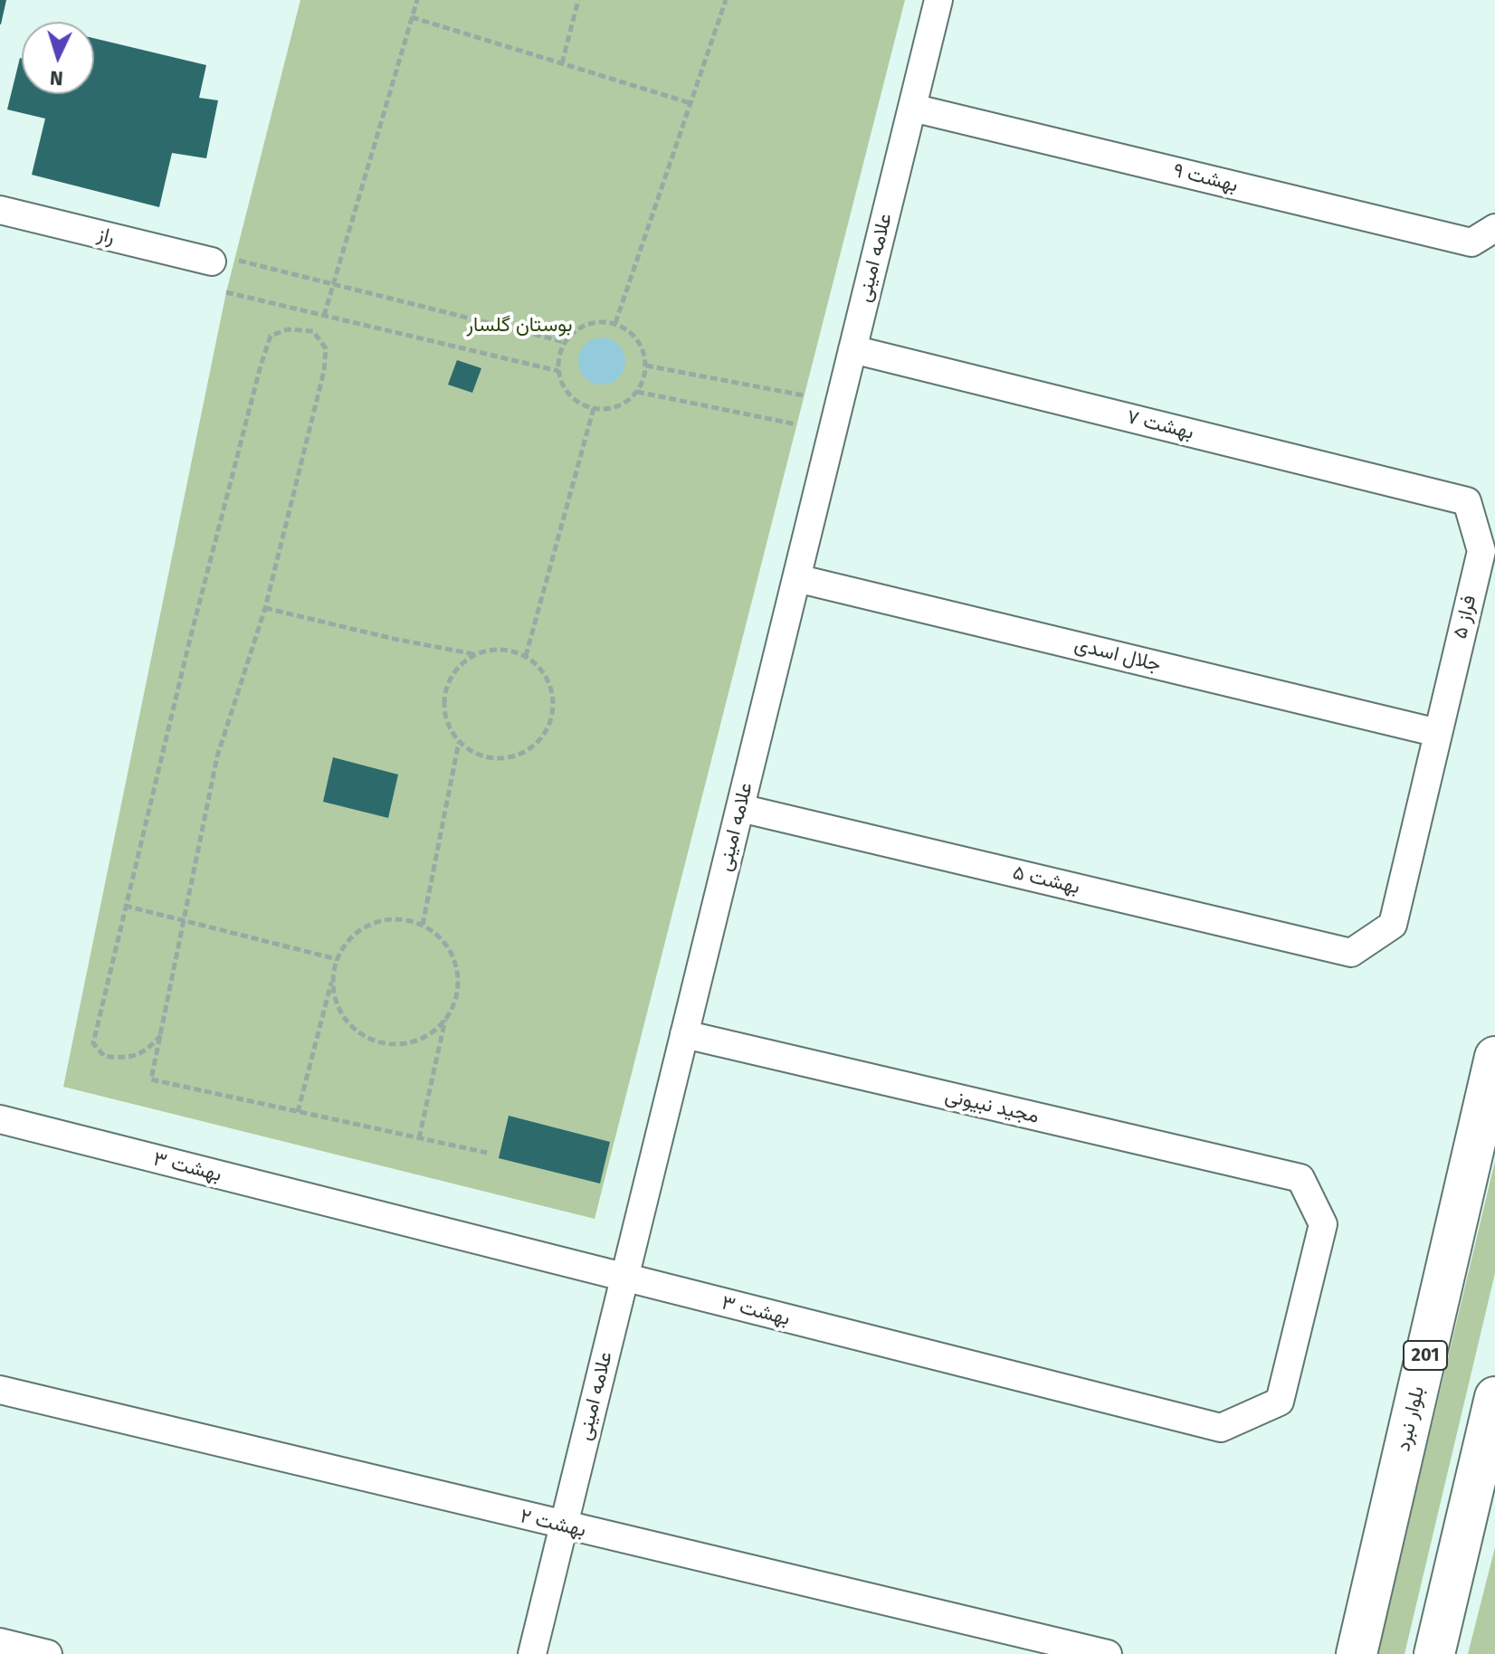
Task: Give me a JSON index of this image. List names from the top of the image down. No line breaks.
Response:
{"streets":{"main road":["201","بلوار نبرد"],"street":["بهشت ۹","راز","علامه امینی","بهشت ۷","فراز ۵","جلال اسدی","بهشت ۵","مجید نبیونی","بهشت ۳","بهشت ۲"]},"crossings":[["بهشت ۹","علامه امینی"],["علامه امینی","بهشت ۷"],["علامه امینی","جلال اسدی"],["علامه امینی","بهشت ۵"],["علامه امینی","مجید نبیونی"],["علامه امینی","بهشت ۳"],["علامه امینی","بهشت ۲"],["بهشت ۷","فراز ۵"],["فراز ۵","جلال اسدی"],["فراز ۵","بهشت ۵"],["مجید نبیونی","بهشت ۳"]],"parks":["بوستان گلسار"],"north":"bottom"}
